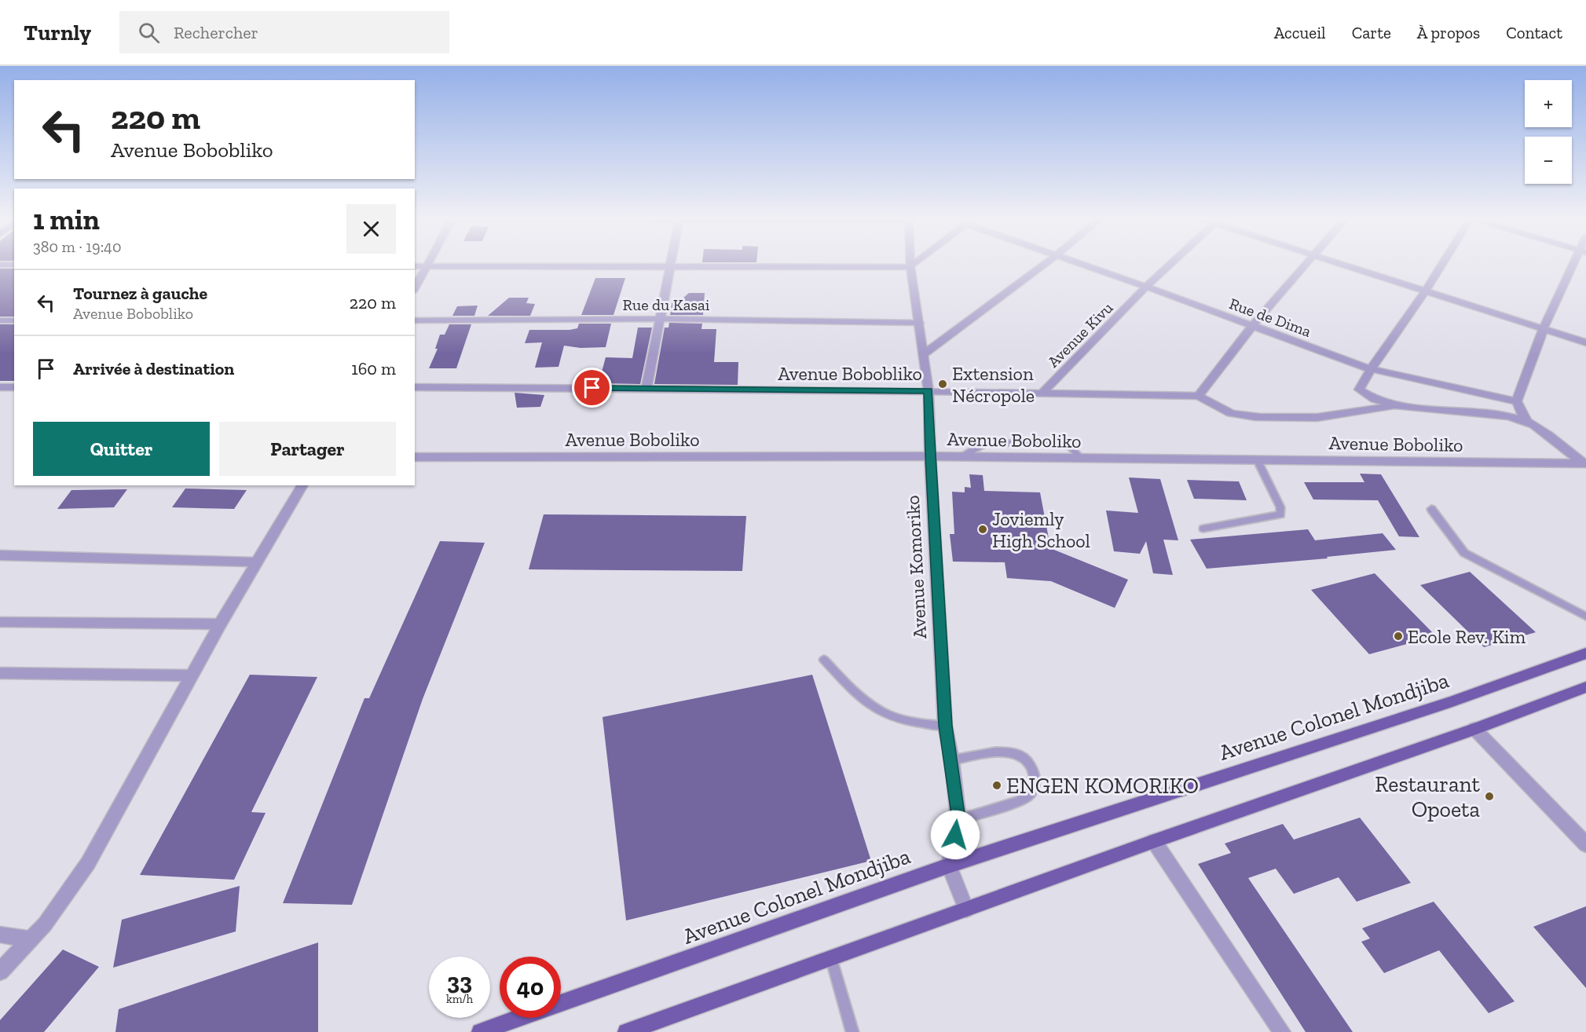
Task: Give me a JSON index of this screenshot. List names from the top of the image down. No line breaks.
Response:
{"streets":{"main road":["Avenue Colonel Mondjiba"],"street":["Rue du Kasai","Rue de Dima","Avenue Kivu","Avenue Bobobliko","Avenue Boboliko","Avenue Komoriko"]},"crossings":[["Rue du Kasai","Avenue Komoriko"],["Rue de Dima","Avenue Kivu"],["Rue de Dima","Avenue Bobobliko"],["Avenue Kivu","Avenue Bobobliko"],["Avenue Bobobliko","Avenue Boboliko"],["Avenue Bobobliko","Avenue Komoriko"],["Avenue Boboliko","Avenue Komoriko"],["Avenue Komoriko","Avenue Colonel Mondjiba"]],"places":["Extension Nécropole","Joviemly High School","Ecole Rev. Kim","ENGEN KOMORIKO","Restaurant Opoeta"],"page":{"header":"Turnly","search":"Rechercher","nav":["Accueil","Carte","À propos","Contact"],"map_buttons":["+","−"],"turn":["220 m","Avenue Bobobliko"],"heading":["1 min","380 m · 19:40"],"list":[{"name":"Tournez à gauche","note":"Avenue Bobobliko","value":"220 m"},{"name":"Arrivée à destination","value":"160 m"}],"buttons":["Quitter","Partager"],"speed":"33 km/h","limit":"40"}}
